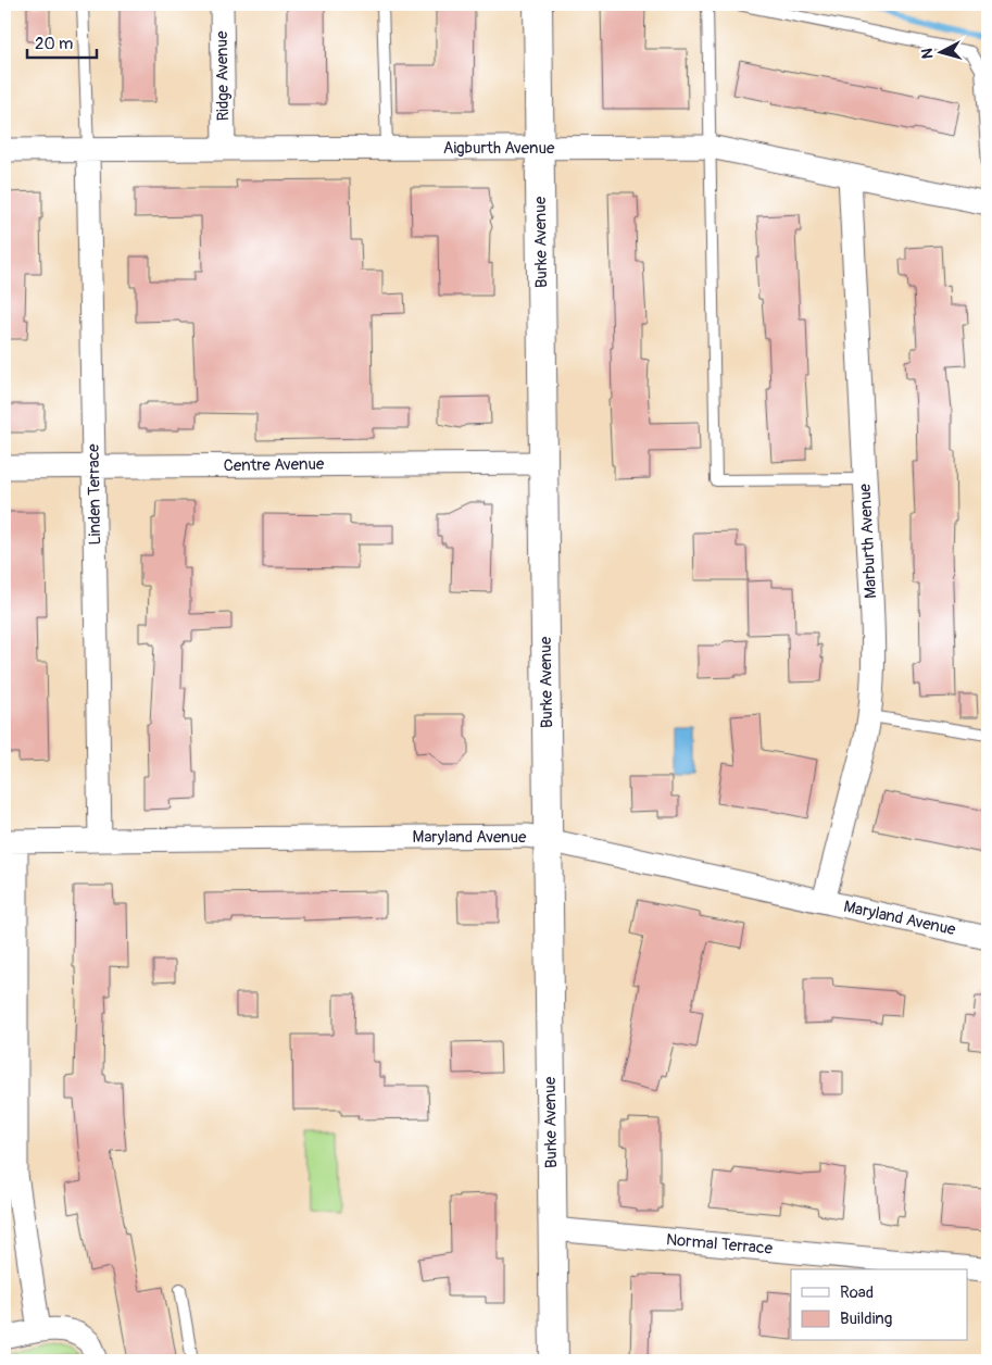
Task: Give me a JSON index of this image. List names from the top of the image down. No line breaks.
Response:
{"streets":{"street":["Ridge Avenue","Aigburth Avenue","Burke Avenue","Centre Avenue","Linden Terrace","Marburth Avenue","Maryland Avenue","Normal Terrace"]},"crossings":[["Ridge Avenue","Aigburth Avenue"],["Aigburth Avenue","Burke Avenue"],["Aigburth Avenue","Linden Terrace"],["Aigburth Avenue","Marburth Avenue"],["Burke Avenue","Centre Avenue"],["Burke Avenue","Maryland Avenue"],["Burke Avenue","Normal Terrace"],["Centre Avenue","Linden Terrace"],["Linden Terrace","Maryland Avenue"],["Marburth Avenue","Maryland Avenue"]],"legend":["Road","Building"],"scale_bar":"20 m","north":"left"}
